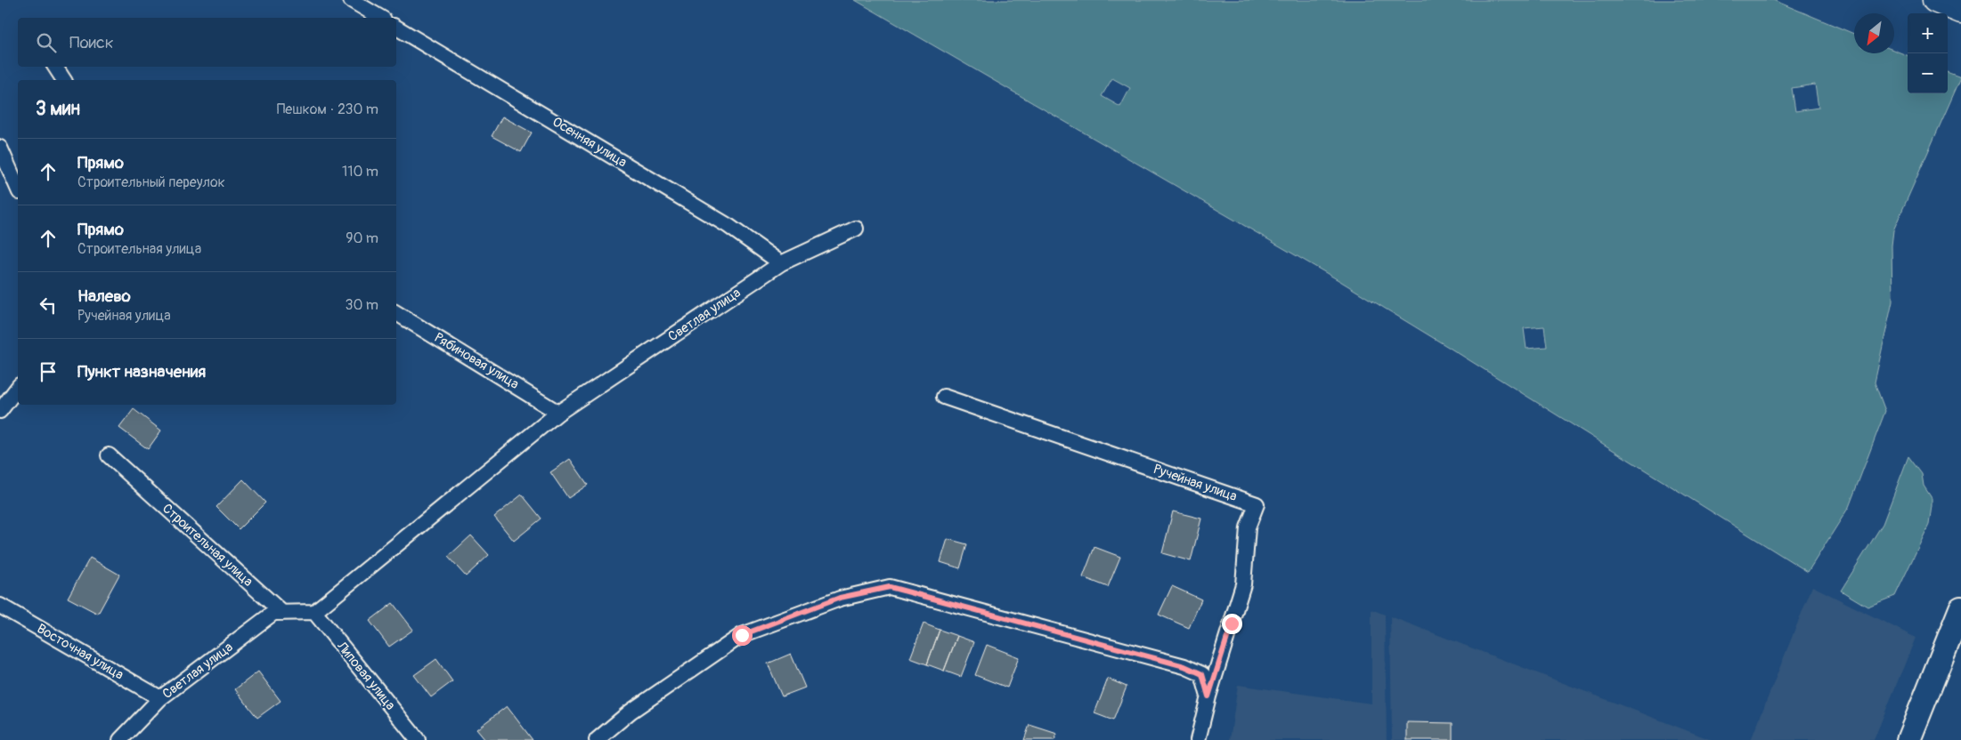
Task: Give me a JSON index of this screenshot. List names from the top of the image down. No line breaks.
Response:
{"streets":{"street":["Осенняя улица","Светлая улица","Рябиновая улица","Ручейная улица","Строительная улица","Восточная улица","Липовая улица"]},"crossings":[["Осенняя улица","Светлая улица"],["Светлая улица","Рябиновая улица"],["Светлая улица","Строительная улица"],["Светлая улица","Восточная улица"],["Светлая улица","Липовая улица"]],"north":"bottom left","page":{"map_buttons":["+","−"],"search":"Поиск","heading":["3 мин","Пешком · 230 m"],"list":[["Прямо","Строительный переулок","110 m"],["Прямо","Строительная улица","90 m"],["Налево","Ручейная улица","30 m"],"Пункт назначения"]}}
